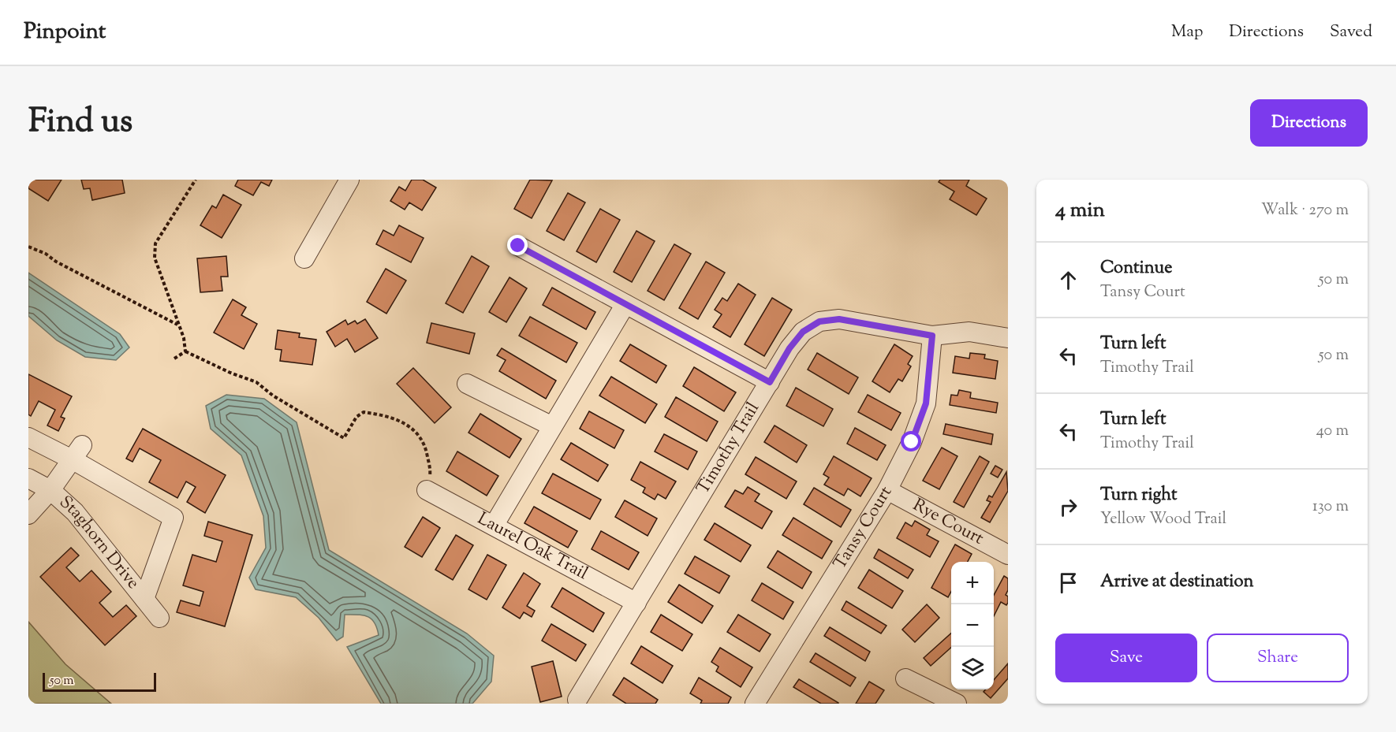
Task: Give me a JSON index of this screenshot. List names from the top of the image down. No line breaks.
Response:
{"streets":{"street":["Timothy Trail","Rye Court","Tansy Court","Staghorn Drive","Laurel Oak Trail"]},"crossings":[["Timothy Trail","Tansy Court"],["Timothy Trail","Laurel Oak Trail"],["Rye Court","Tansy Court"]],"scale_bar":"50 m","page":{"header":"Pinpoint","nav":["Map","Directions","Saved"],"title":"Find us","buttons":["Directions",["Save","Share"]],"heading":["4 min","Walk · 270 m"],"list":[["Continue","Tansy Court","50 m"],["Turn left","Timothy Trail","50 m"],["Turn left","Timothy Trail","40 m"],["Turn right","Yellow Wood Trail","130 m"],"Arrive at destination"],"map_buttons":["+","−"],"scale":"50 m"}}
